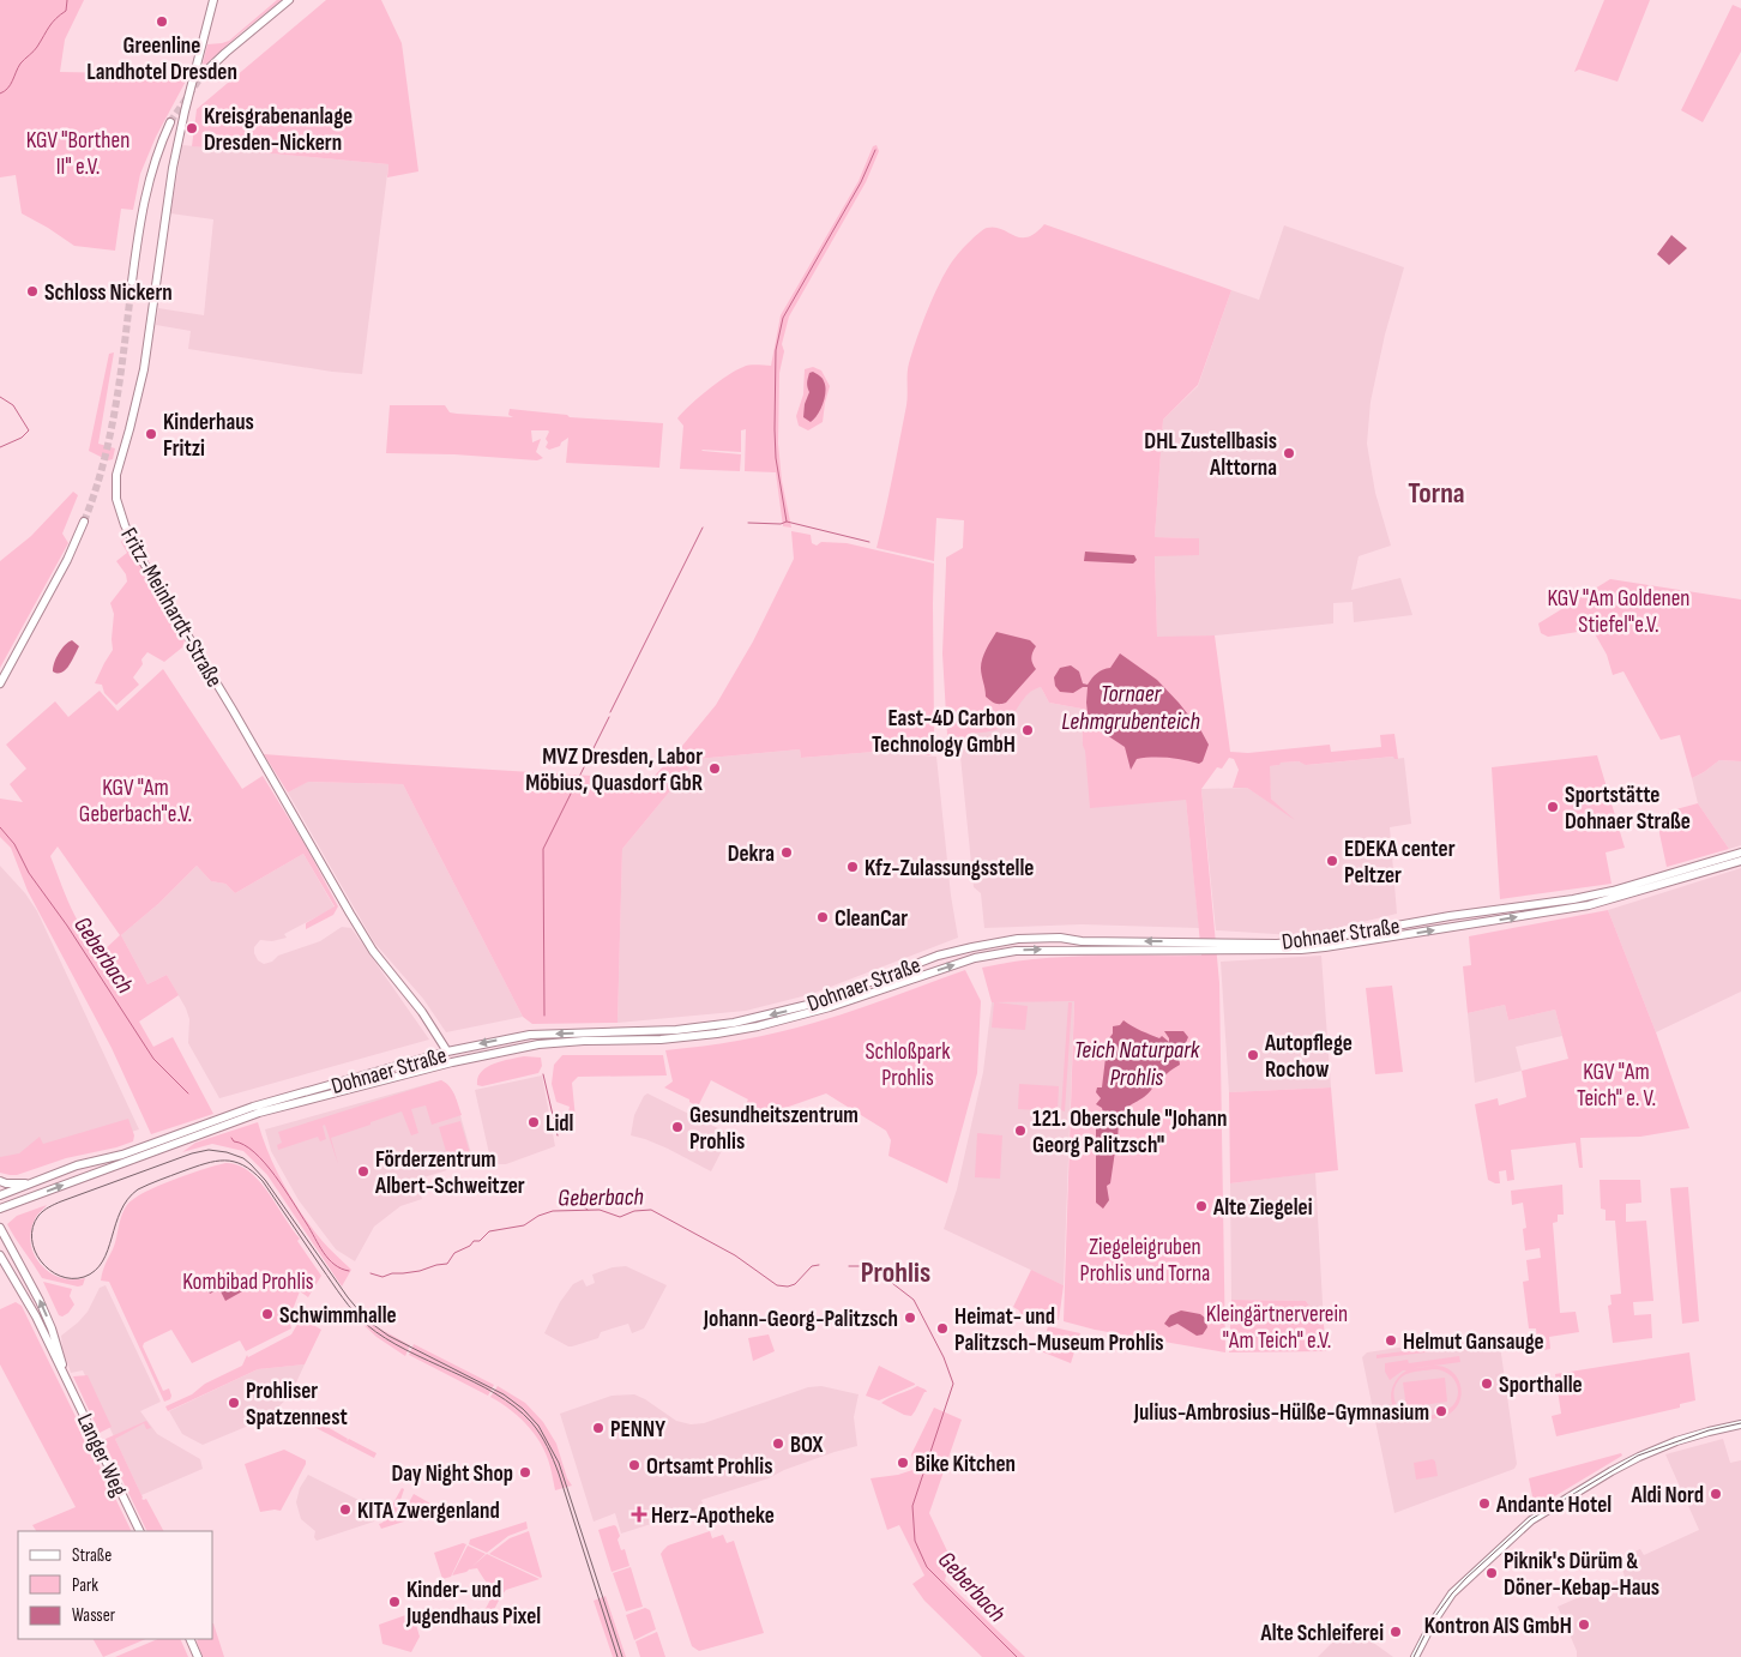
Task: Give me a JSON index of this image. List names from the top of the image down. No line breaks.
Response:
{"streets":{"main road":["Fritz-Meinhardt-Straße","Dohnaer Straße","Langer Weg"]},"crossings":[["Fritz-Meinhardt-Straße","Dohnaer Straße"]],"districts":["Torna","Prohlis"],"water":["Tornaer Lehmgrubenteich","Geberbach","Teich Naturpark Prohlis"],"parks":["KGV \"Borthen II\" e.V.","KGV \"Am Goldenen Stiefel\"e.V.","KGV \"Am Geberbach\"e.V.","Schloßpark Prohlis","KGV \"Am Teich\" e. V.","Ziegeleigruben Prohlis und Torna","Kombibad Prohlis","Kleingärtnerverein \"Am Teich\" e.V."],"places":{"other":["Greenline Landhotel Dresden","Kreisgrabenanlage Dresden-Nickern","Schloss Nickern","Kinderhaus Fritzi","DHL Zustellbasis Alttorna","East-4D Carbon Technology GmbH","MVZ Dresden, Labor Möbius, Quasdorf GbR","Sportstätte Dohnaer Straße","Dekra","EDEKA center Peltzer","Kfz-Zulassungsstelle","CleanCar","Autopflege Rochow","Lidl","Gesundheitszentrum Prohlis","121. Oberschule \"Johann Georg Palitzsch\"","Förderzentrum Albert-Schweitzer","Alte Ziegelei","Schwimmhalle","Johann-Georg-Palitzsch","Heimat- und Palitzsch-Museum Prohlis","Helmut Gansauge","Sporthalle","Prohliser Spatzennest","Julius-Ambrosius-Hülße-Gymnasium","PENNY","BOX","Bike Kitchen","Ortsamt Prohlis","Day Night Shop","Aldi Nord","Andante Hotel","KITA Zwergenland","Piknik's Dürüm & Döner-Kebap-Haus","Kinder- und Jugendhaus Pixel","Kontron AIS GmbH","Alte Schleiferei"],"health":["Herz-Apotheke"]},"legend":["Straße","Park","Wasser"]}
